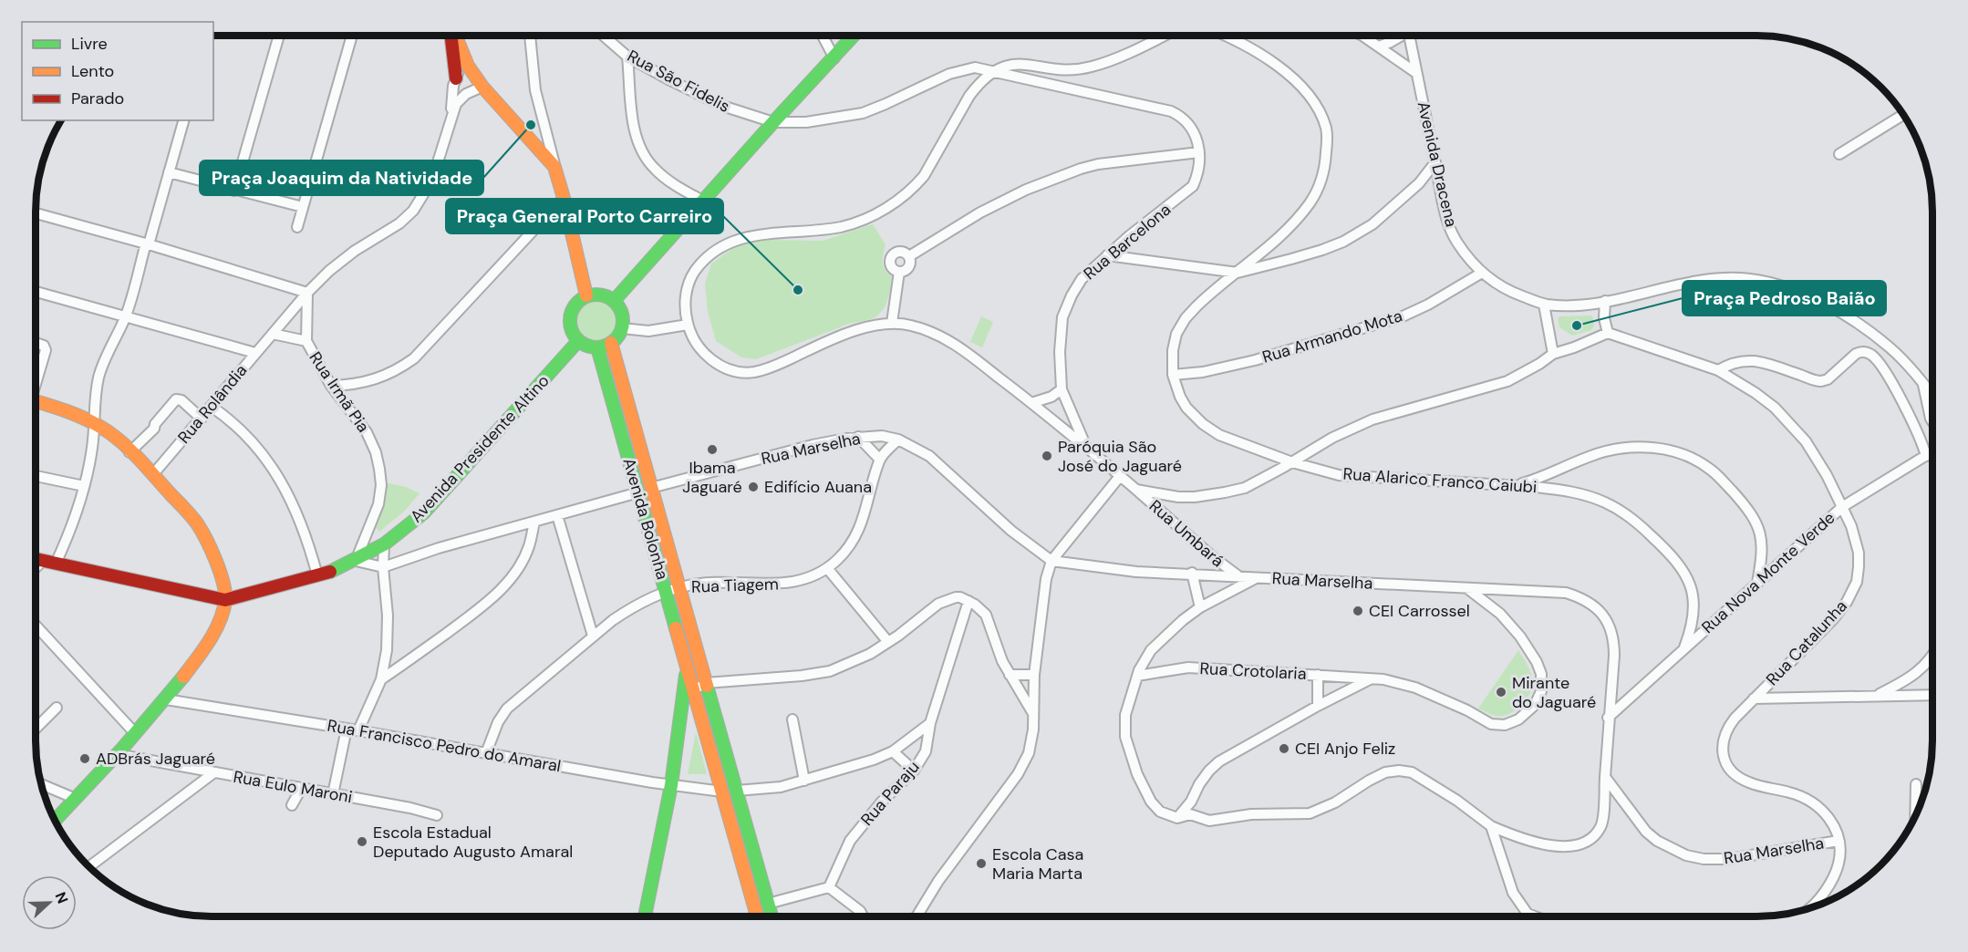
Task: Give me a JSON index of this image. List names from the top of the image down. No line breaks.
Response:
{"streets":{"main road":["Avenida Presidente Altino","Avenida Bolonha"],"street":["Rua São Fidelis","Avenida Dracena","Rua Barcelona","Rua Armando Mota","Rua Irmã Pia","Rua Rolândia","Rua Marselha","Rua Alarico Franco Caiubi","Rua Umbará","Rua Nova Monte Verde","Rua Tiagem","Rua Catalunha","Rua Crotolaria","Rua Francisco Pedro do Amaral","Rua Eulo Maroni","Rua Paraju"]},"crossings":[["Rua São Fidelis","Rua Barcelona"],["Avenida Dracena","Rua Armando Mota"],["Rua Barcelona","Rua Umbará"],["Rua Armando Mota","Rua Alarico Franco Caiubi"],["Rua Irmã Pia","Rua Rolândia"],["Rua Irmã Pia","Avenida Presidente Altino"],["Avenida Presidente Altino","Avenida Bolonha"],["Rua Marselha","Avenida Bolonha"],["Rua Marselha","Rua Umbará"],["Rua Marselha","Rua Nova Monte Verde"],["Rua Marselha","Rua Catalunha"],["Rua Marselha","Rua Crotolaria"],["Rua Alarico Franco Caiubi","Rua Nova Monte Verde"],["Avenida Bolonha","Rua Tiagem"],["Rua Nova Monte Verde","Rua Catalunha"],["Rua Tiagem","Rua Francisco Pedro do Amaral"]],"places":["Praça Joaquim da Natividade","Praça General Porto Carreiro","Praça Pedroso Baião","Ibama Jaguaré","Paróquia São José do Jaguaré","Edifício Auana","CEI Carrossel","Mirante do Jaguaré","CEI Anjo Feliz","ADBrás Jaguaré","Escola Estadual Deputado Augusto Amaral","Escola Casa Maria Marta"],"legend":["Livre","Lento","Parado"],"north":"right"}
